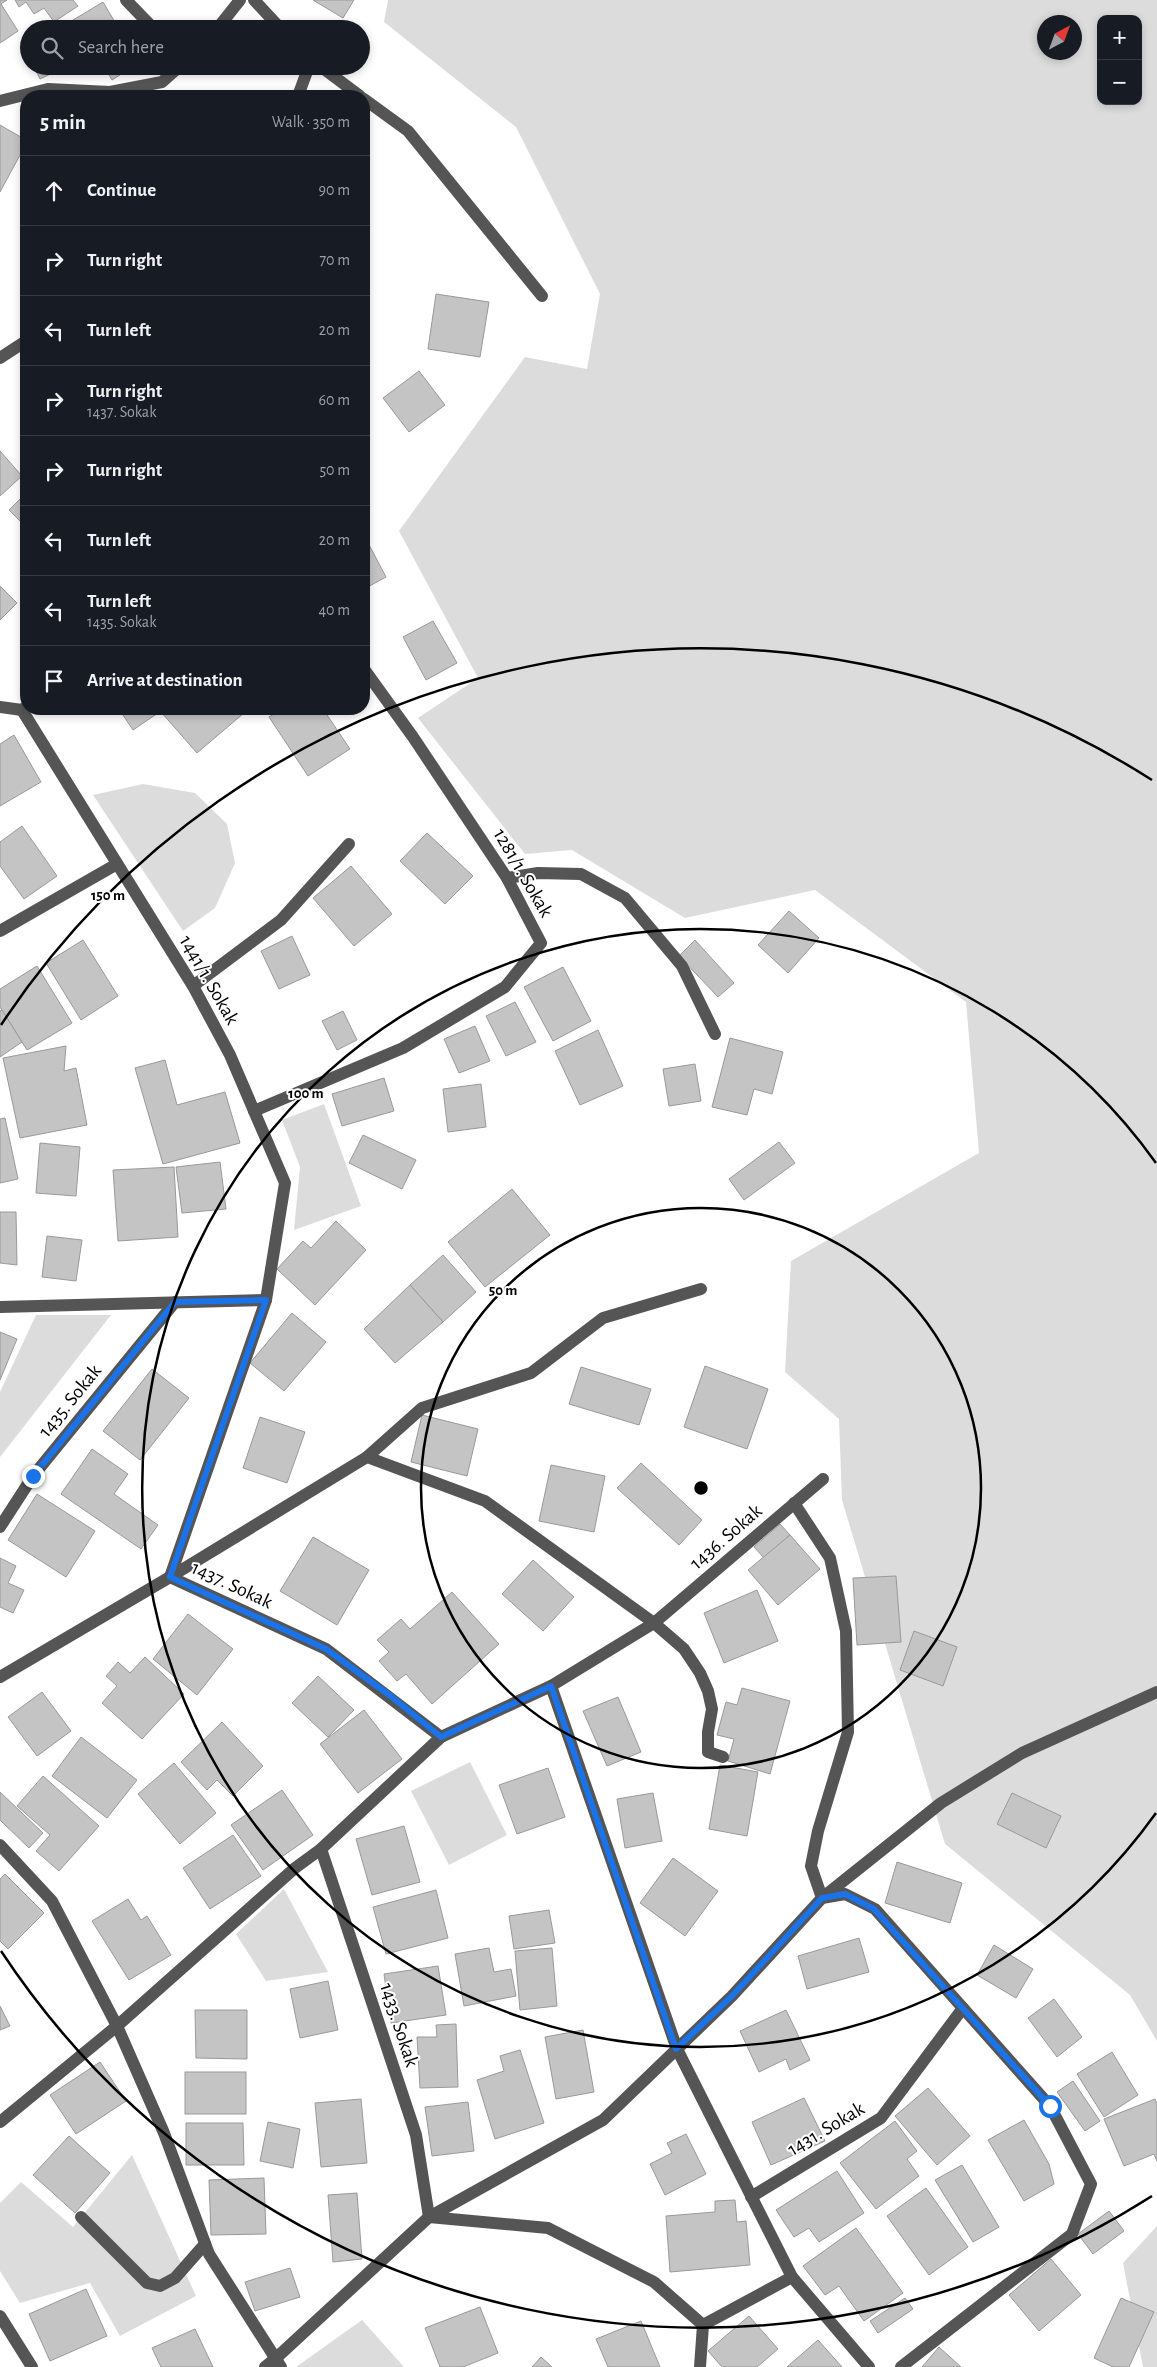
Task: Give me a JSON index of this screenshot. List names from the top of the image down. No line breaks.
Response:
{"streets":{"street":["1281/1. Sokak","1441/1. Sokak","1435. Sokak","1436. Sokak","1437. Sokak","1433. Sokak","1431. Sokak"]},"crossings":[["1281/1. Sokak","1441/1. Sokak"],["1441/1. Sokak","1437. Sokak"],["1436. Sokak","1437. Sokak"],["1436. Sokak","1433. Sokak"]],"north":"top right","page":{"map_buttons":["+","−"],"search":"Search here","heading":["5 min","Walk · 350 m"],"list":[["Continue","90 m"],["Turn right","70 m"],["Turn left","20 m"],["Turn right","1437. Sokak","60 m"],["Turn right","50 m"],["Turn left","20 m"],["Turn left","1435. Sokak","40 m"],"Arrive at destination"]},"rings":["150 m","100 m","50 m"]}
